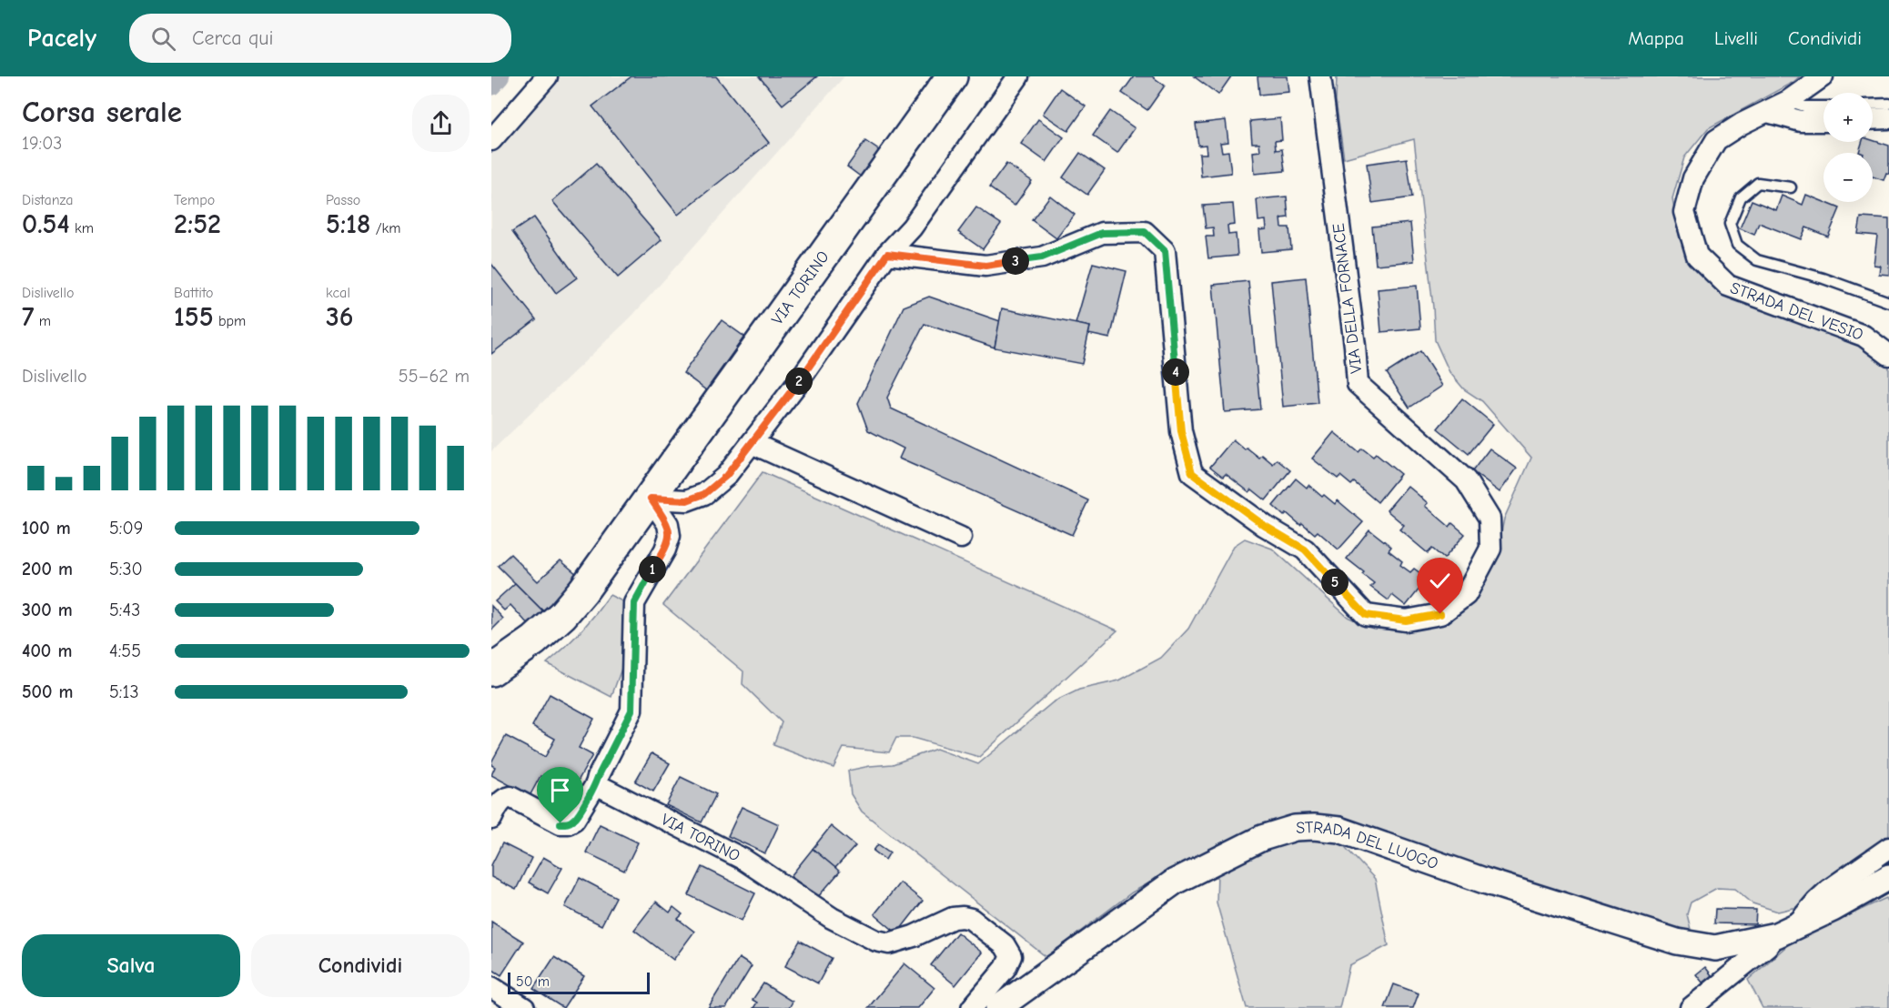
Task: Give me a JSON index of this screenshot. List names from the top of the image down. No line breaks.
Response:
{"streets":{"main road":["VIA TORINO"],"street":["VIA DELLA FORNACE","STRADA DEL VESIO","STRADA DEL LUOGO"]},"scale_bar":"50 m","page":{"header":"Pacely","search":"Cerca qui","nav":["Mappa","Livelli","Condividi"],"heading":["Corsa serale","19:03"],"map_buttons":["+","−"],"stats":[["Distanza","0.54 km"],["Tempo","2:52"],["Passo","5:18 /km"],["Dislivello","7 m"],["Battito","155 bpm"],["kcal","36"]],"pins":["3","4","2","1","5"],"chart":["Dislivello","55–62 m"],"list":[{"name":"100 m","note":"5:09"},{"name":"200 m","note":"5:30"},{"name":"300 m","note":"5:43"},{"name":"400 m","note":"4:55"},{"name":"500 m","note":"5:13"}],"buttons":["Salva","Condividi"],"scale":"50 m"}}
